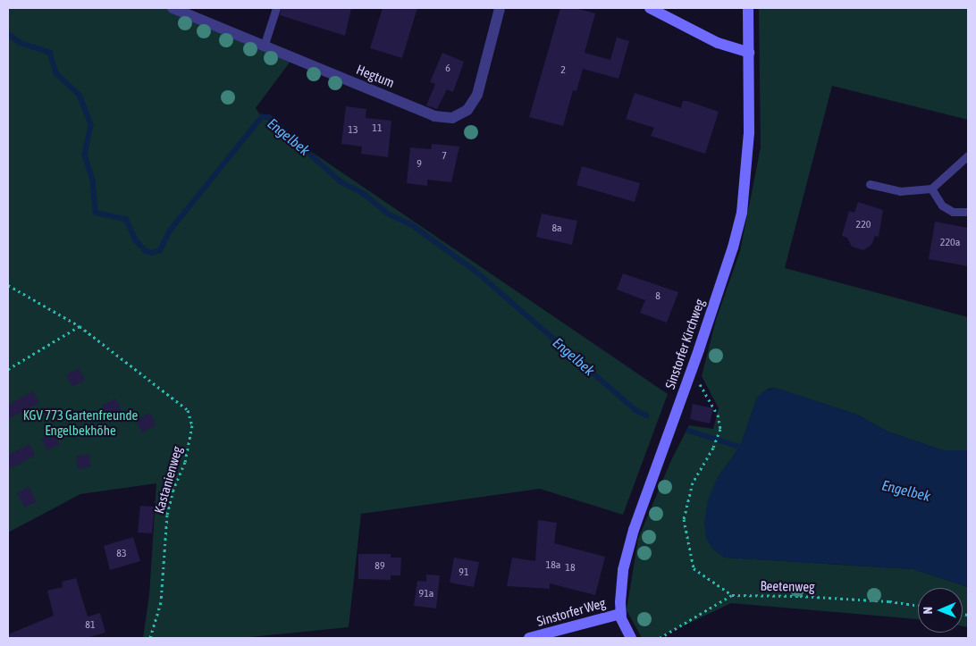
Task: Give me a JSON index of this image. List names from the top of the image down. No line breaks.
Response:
{"streets":{"street":["Hegtum","Sinstorfer Kirchweg","Sinstorfer Weg"],"path":["Kastanienweg","Beetenweg"]},"crossings":[["Sinstorfer Kirchweg","Sinstorfer Weg"]],"water":["Engelbek"],"parks":["KGV 773 Gartenfreunde Engelbekhöhe"],"house_numbers":["6","2","11","13","7","9","220","8a","220a","8","83","18a","89","18","91","91a","81"],"north":"left"}
